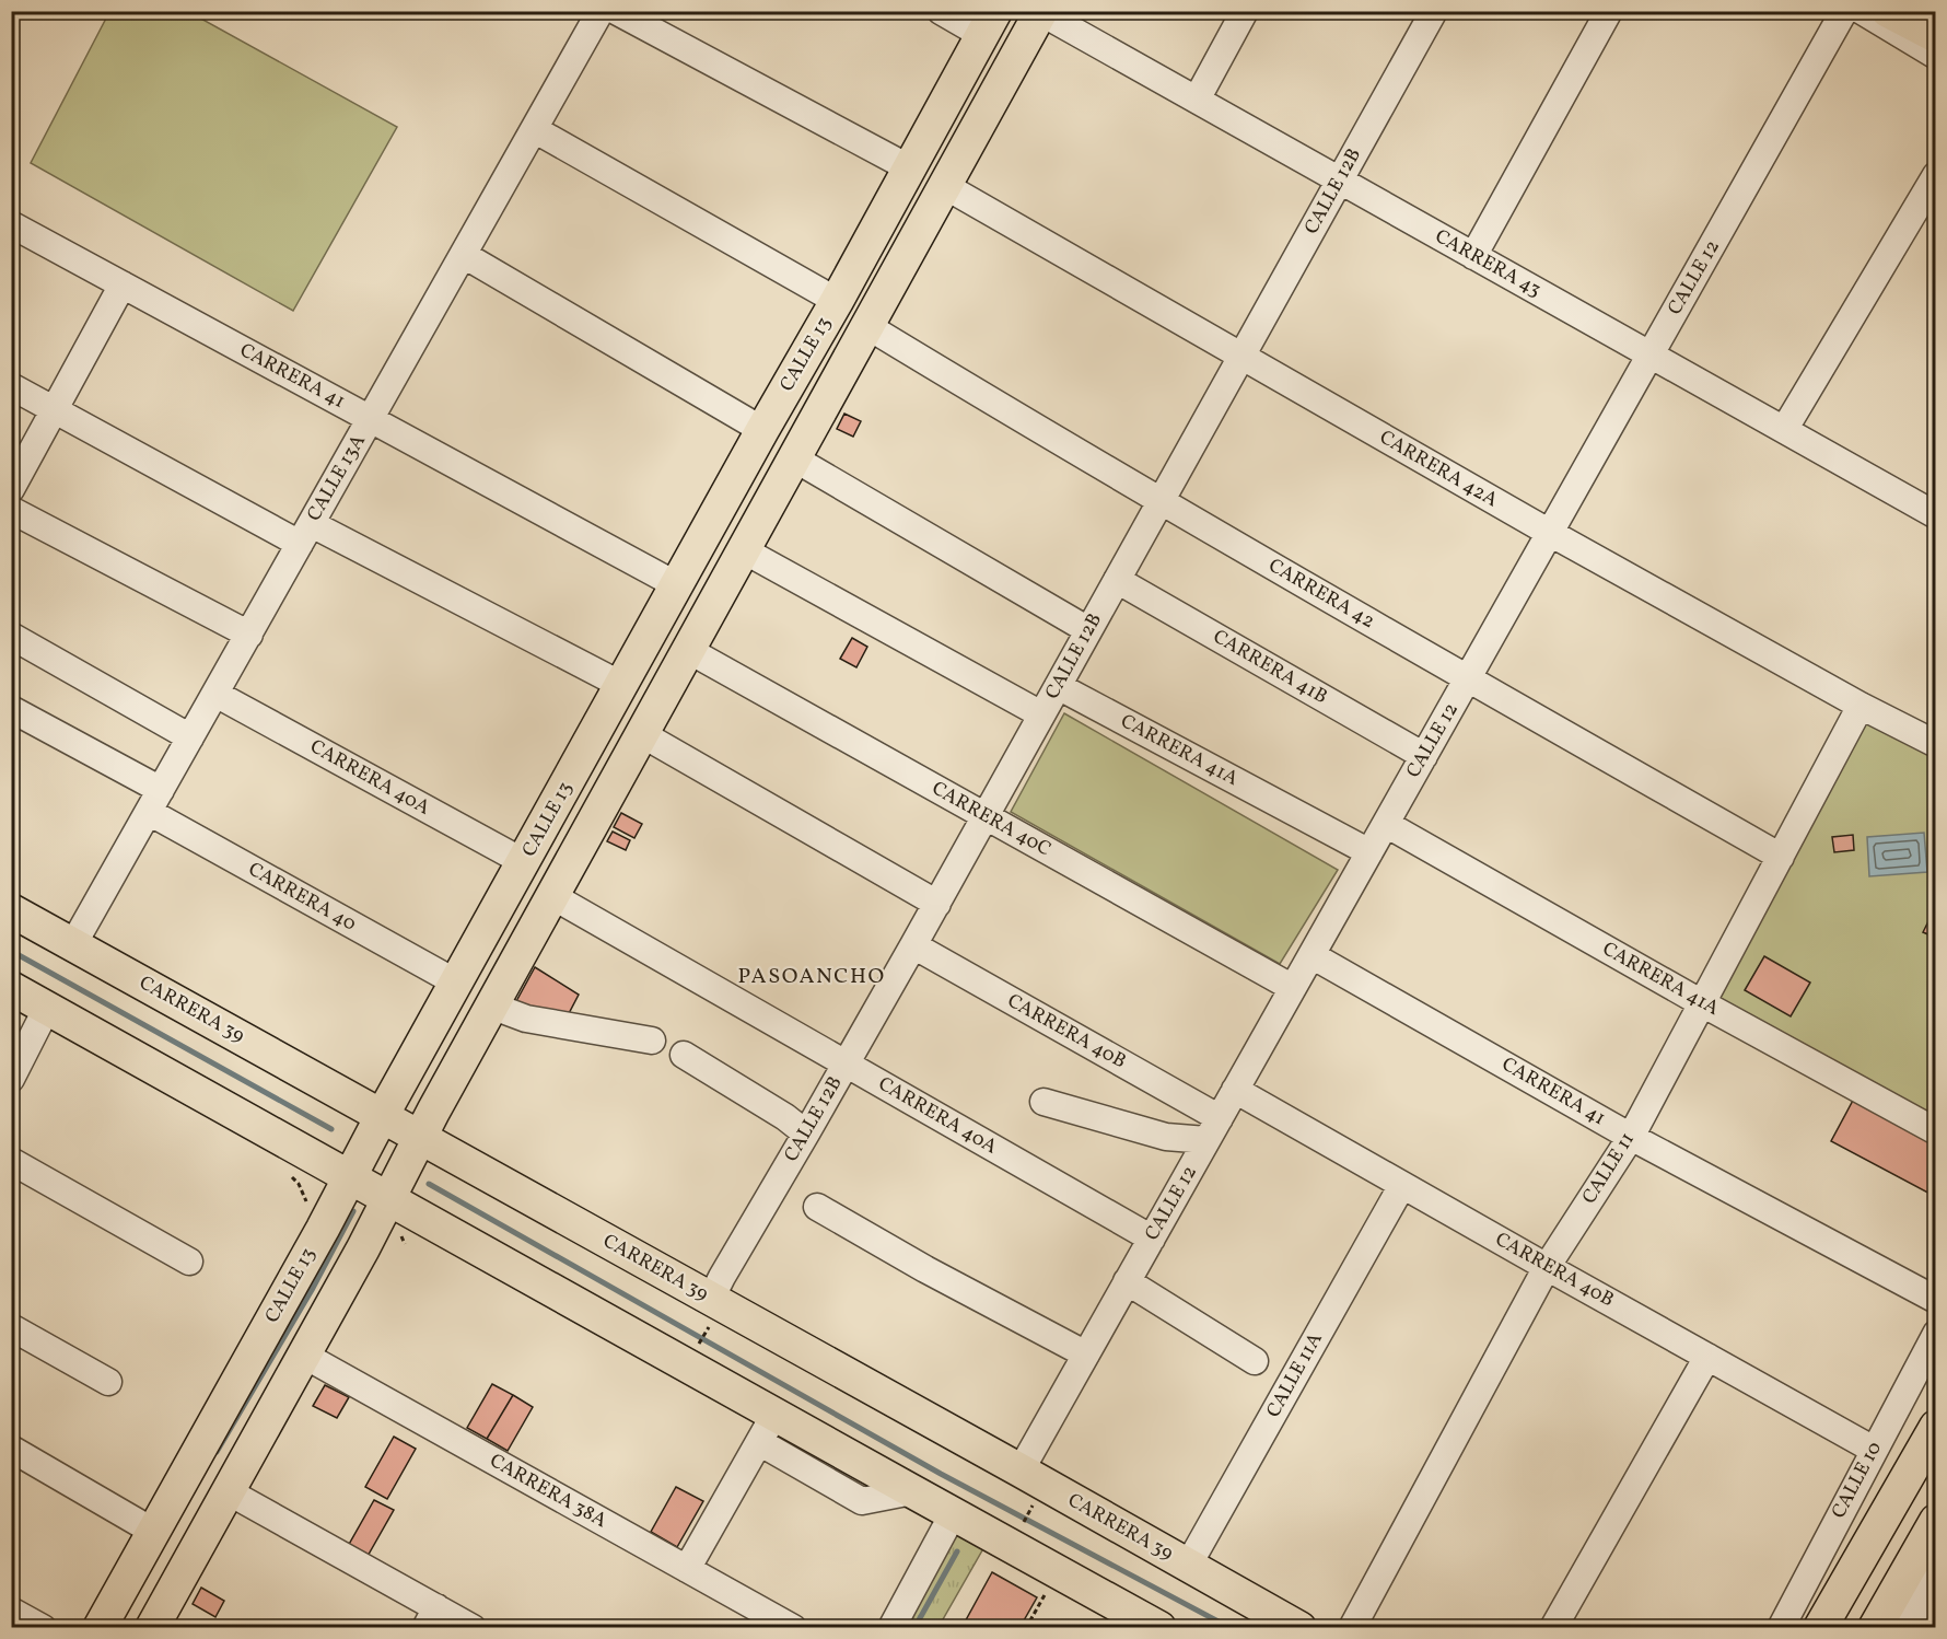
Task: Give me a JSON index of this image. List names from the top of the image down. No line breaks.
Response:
{"streets":{"main road":["CALLE 13","CARRERA 39","CALLE 10"],"street":["CALLE 12B","CARRERA 43","CALLE 12","CARRERA 41","CARRERA 42A","CALLE 13A","CARRERA 42","CARRERA 41B","CARRERA 41A","CARRERA 40A","CARRERA 40C","CARRERA 40","CARRERA 40B","CALLE 11","CALLE 11A","CARRERA 38A"]},"crossings":[["CALLE 12B","CARRERA 43"],["CALLE 12B","CARRERA 42A"],["CALLE 12B","CARRERA 42"],["CALLE 12B","CARRERA 41B"],["CALLE 12B","CARRERA 41A"],["CALLE 12B","CARRERA 40A"],["CALLE 12B","CARRERA 40C"],["CALLE 12B","CARRERA 39"],["CALLE 12B","CARRERA 40B"],["CARRERA 43","CALLE 12"],["CARRERA 43","CALLE 13"],["CALLE 12","CARRERA 41"],["CALLE 12","CARRERA 42A"],["CALLE 12","CARRERA 42"],["CALLE 12","CARRERA 41B"],["CALLE 12","CARRERA 41A"],["CALLE 12","CARRERA 40A"],["CALLE 12","CARRERA 40C"],["CALLE 12","CARRERA 39"],["CALLE 12","CARRERA 40B"],["CALLE 13","CARRERA 41"],["CALLE 13","CARRERA 42A"],["CALLE 13","CARRERA 42"],["CALLE 13","CARRERA 40A"],["CALLE 13","CARRERA 40C"],["CALLE 13","CARRERA 40"],["CALLE 13","CARRERA 39"],["CALLE 13","CARRERA 38A"],["CARRERA 41","CALLE 13A"],["CARRERA 41","CALLE 11"],["CARRERA 42A","CALLE 11"],["CALLE 13A","CARRERA 40A"],["CALLE 13A","CARRERA 40"],["CALLE 13A","CARRERA 39"],["CARRERA 42","CALLE 11"],["CARRERA 41A","CALLE 11"],["CARRERA 39","CALLE 11A"],["CARRERA 40B","CALLE 11"],["CARRERA 40B","CALLE 11A"],["CARRERA 40B","CALLE 10"]],"districts":["PASOANCHO"]}
